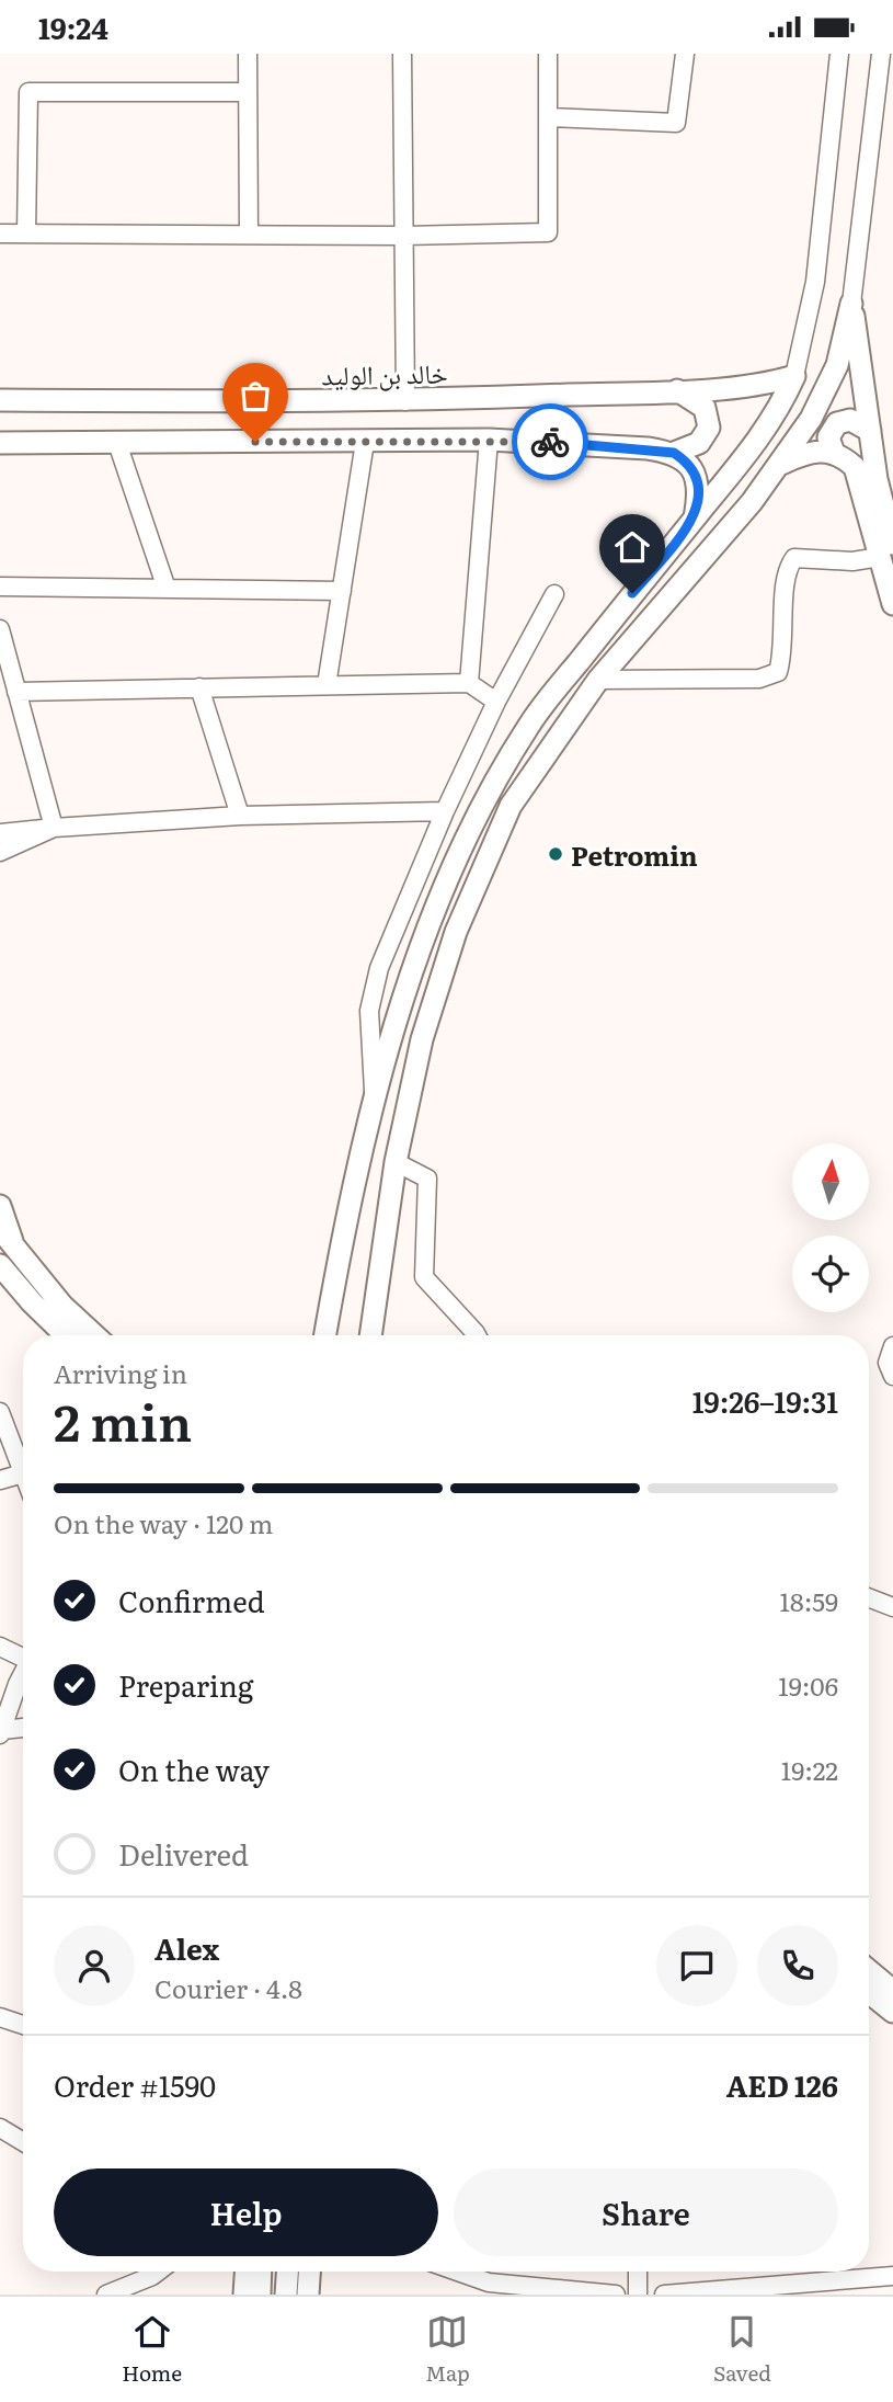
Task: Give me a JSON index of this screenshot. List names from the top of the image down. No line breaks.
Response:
{"streets":{"main road":["خالد بن الوليد"]},"places":["Petromin"],"north":"top","page":{"status":"19:24","heading":["2 min","Arriving in","19:26–19:31"],"panel":["Alex","Courier · 4.8","Order #1590","AED 126"],"bar":"On the way · 120 m","list":[["Confirmed","18:59"],["Preparing","19:06"],["On the way","19:22"],"Delivered"],"buttons":["Help","Share"],"tabs":["Home","Map","Saved"]}}
